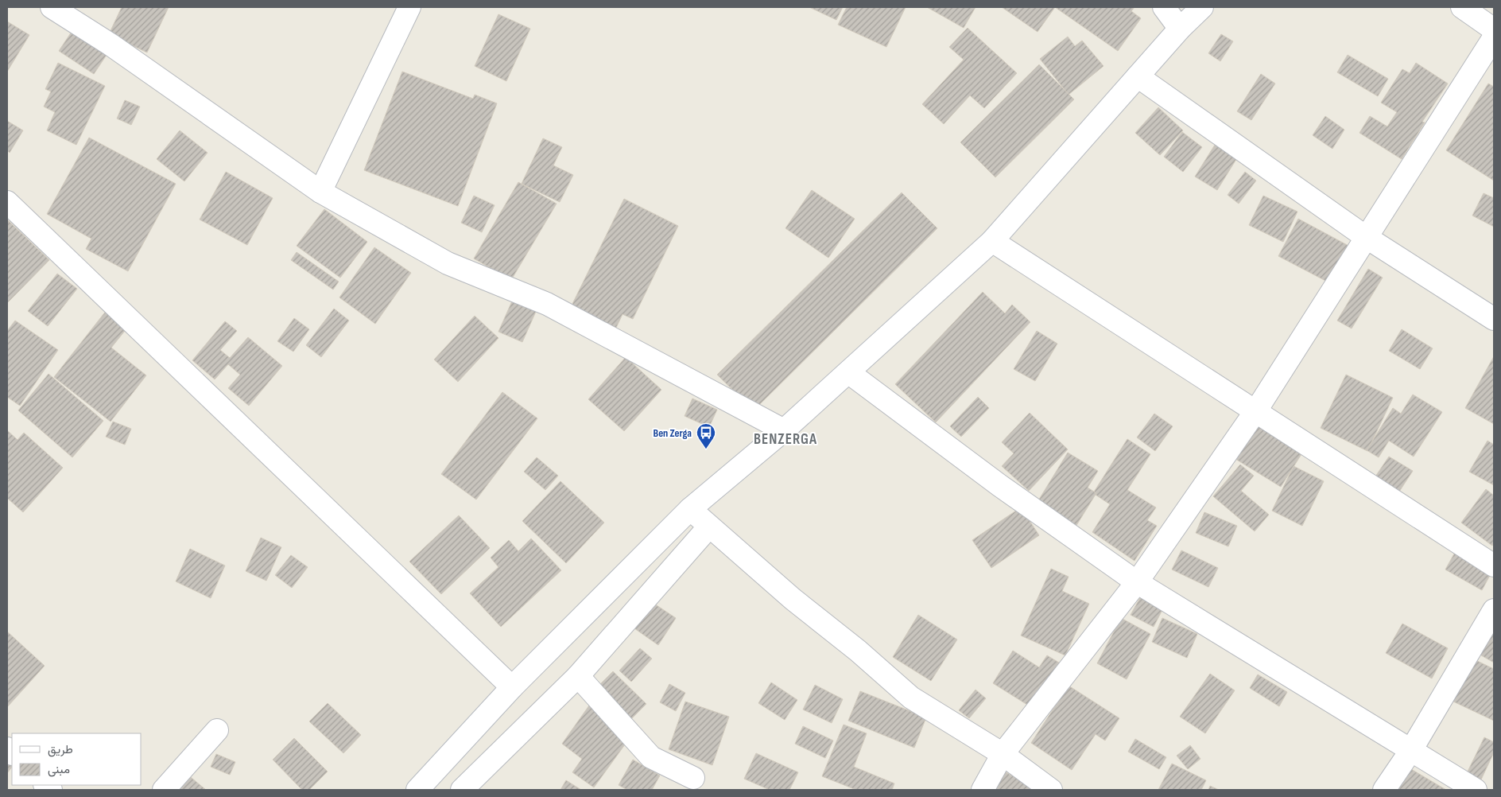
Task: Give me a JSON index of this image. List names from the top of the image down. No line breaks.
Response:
{"districts":["BENZERGA"],"places":{"bus stop":["Ben Zerga"]},"legend":["طريق","مبنى"]}
